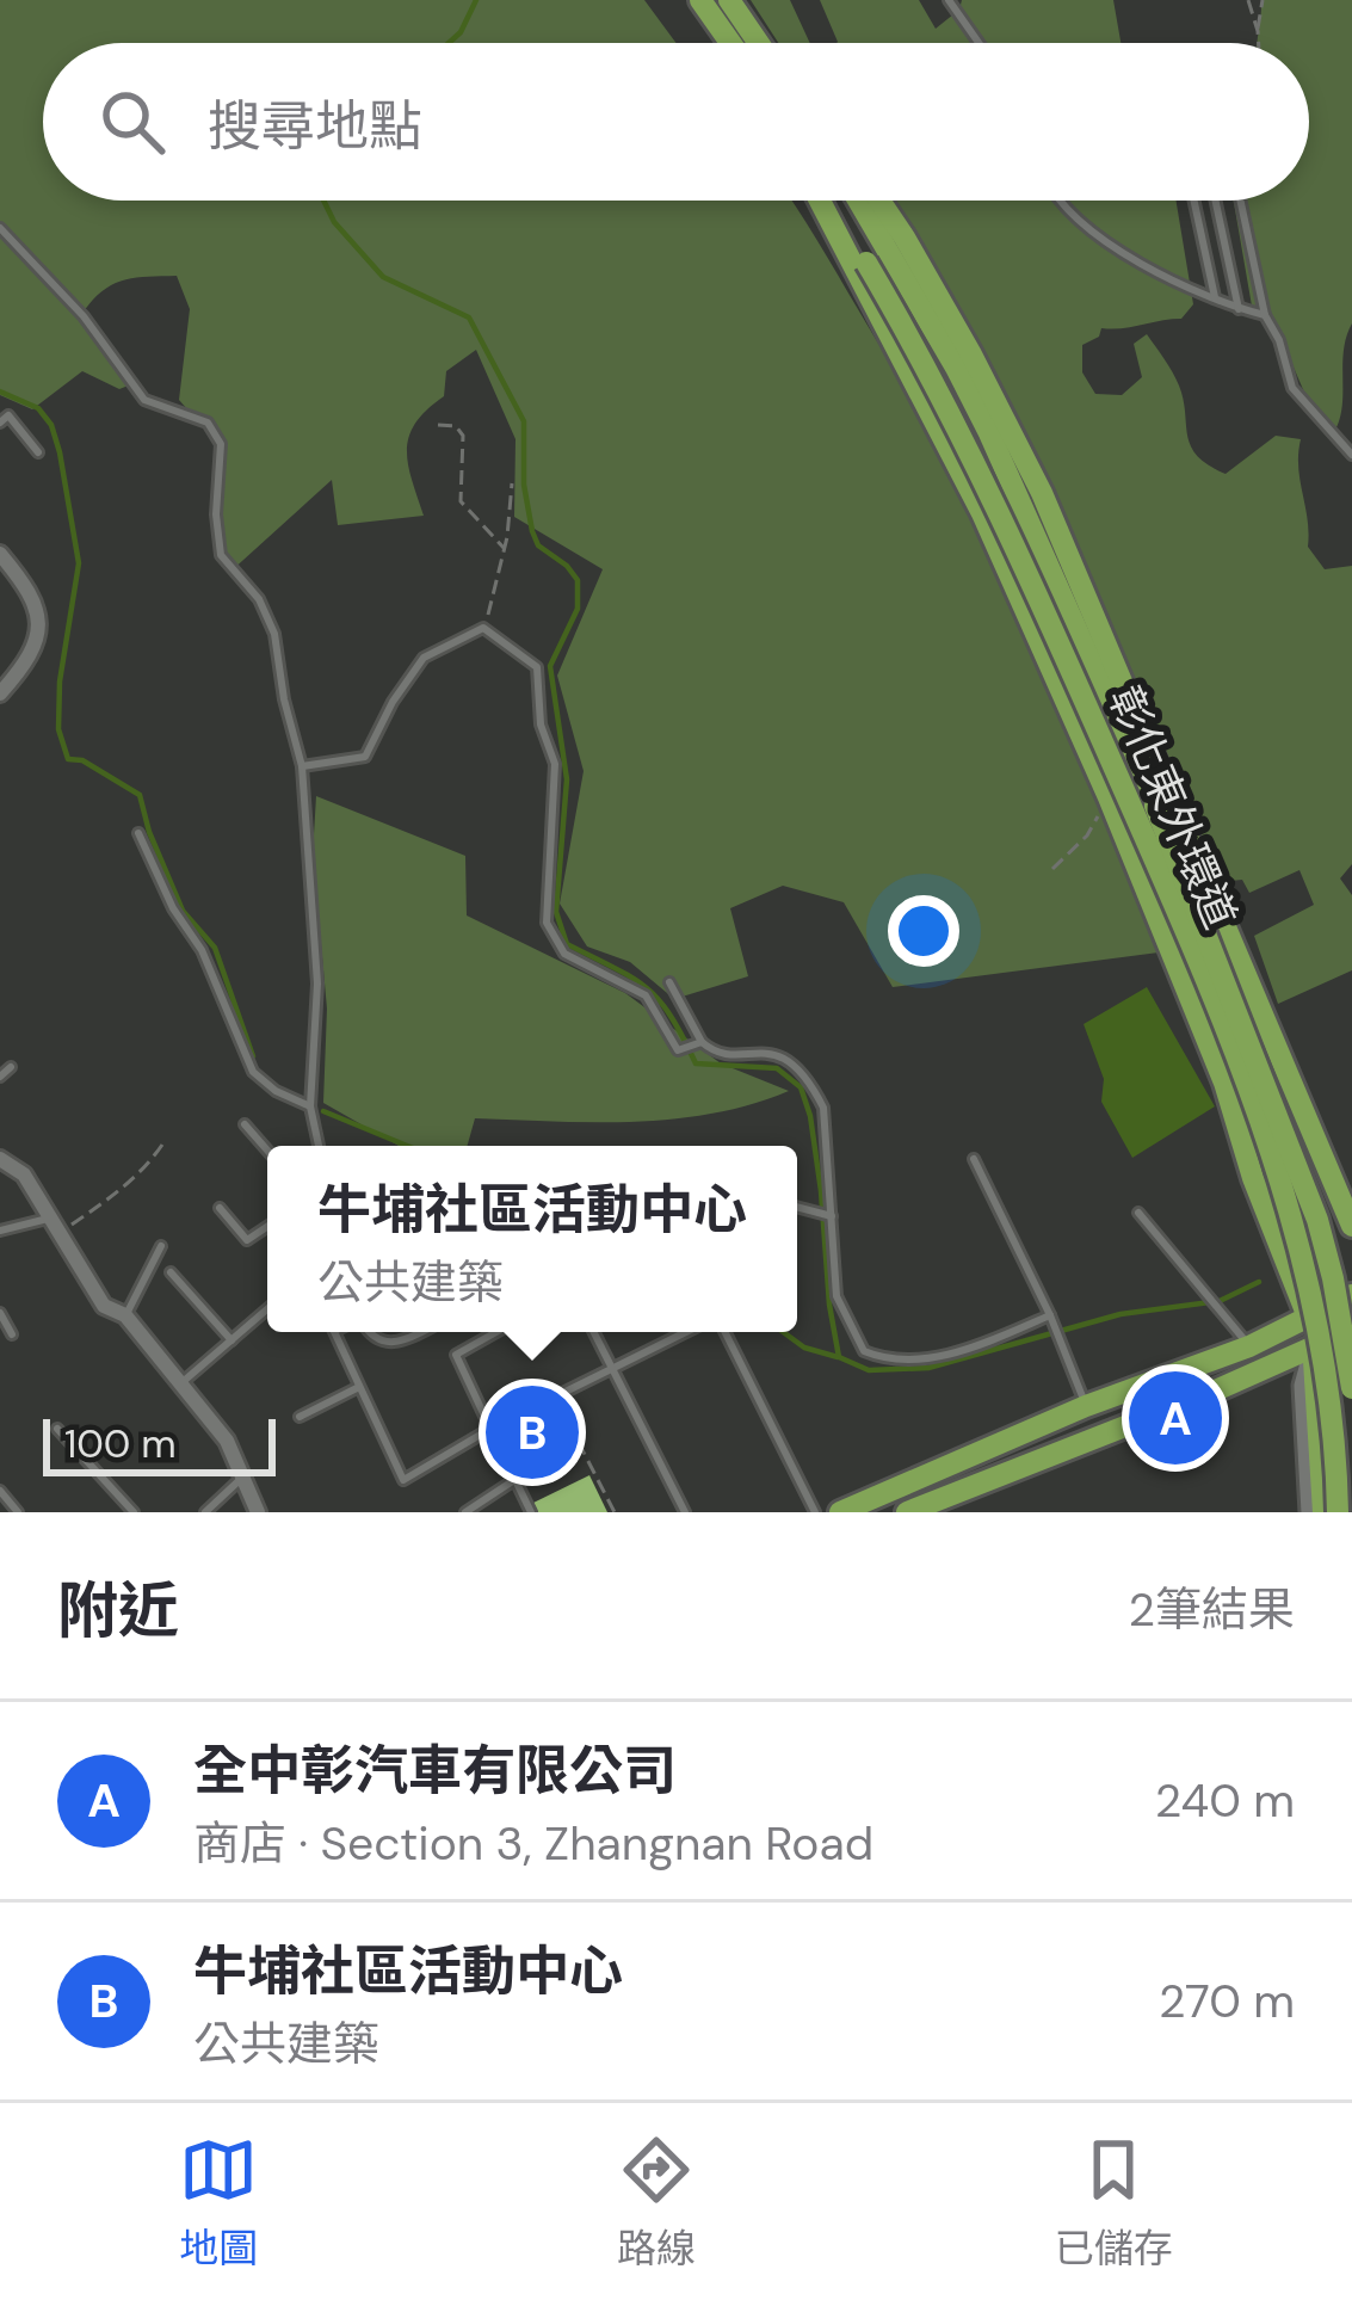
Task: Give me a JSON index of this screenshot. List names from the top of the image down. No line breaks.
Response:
{"streets":{"main road":["彰化東外環道"]},"scale_bar":"100 m","page":{"search":"搜尋地點","popup":["牛埔社區活動中心","公共建築"],"pins":["A","B"],"scale":"100 m","heading":["附近","2筆結果"],"list":[{"mark":"A","name":"全中彰汽車有限公司","note":"商店 · Section 3, Zhangnan Road","value":"240 m"},{"mark":"B","name":"牛埔社區活動中心","note":"公共建築","value":"270 m"}],"nav":["地圖","路線","已儲存"]}}
